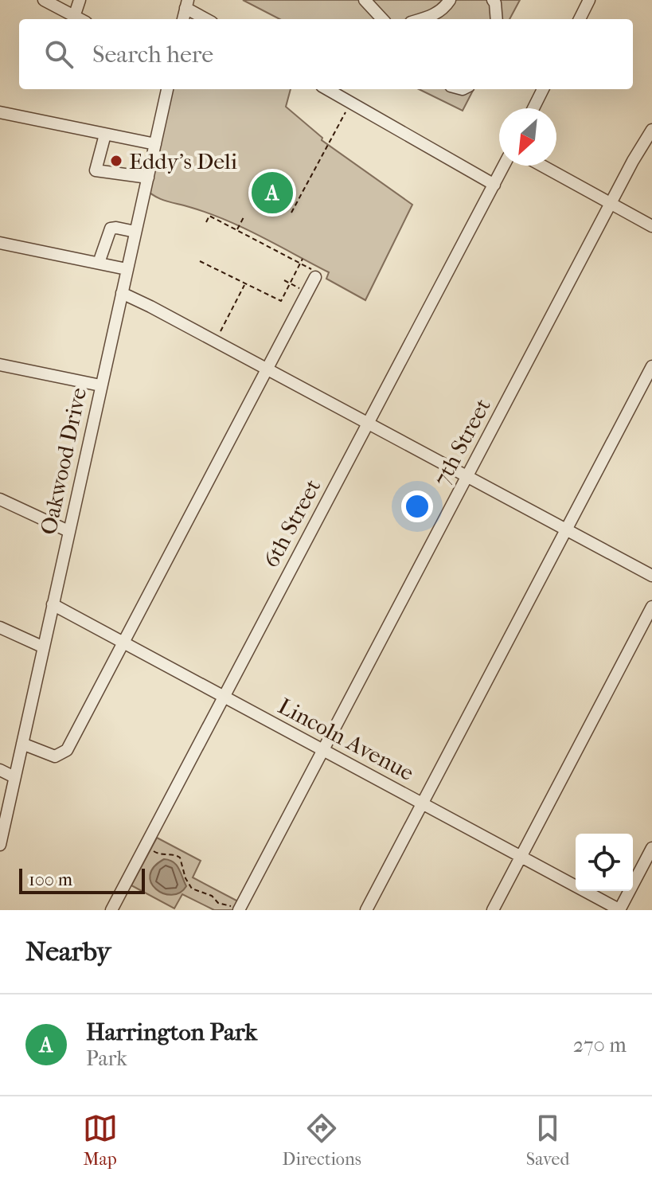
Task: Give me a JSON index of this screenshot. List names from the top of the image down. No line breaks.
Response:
{"streets":{"street":["7th Street","Oakwood Drive","6th Street","Lincoln Avenue"]},"crossings":[["7th Street","Lincoln Avenue"],["Oakwood Drive","Lincoln Avenue"],["6th Street","Lincoln Avenue"]],"places":["Eddy's Deli"],"scale_bar":"100 m","north":"bottom left","page":{"search":"Search here","pins":"A","scale":"100 m","heading":"Nearby","list":[{"mark":"A","name":"Harrington Park","note":"Park","value":"270 m"}],"nav":["Map","Directions","Saved"]}}
